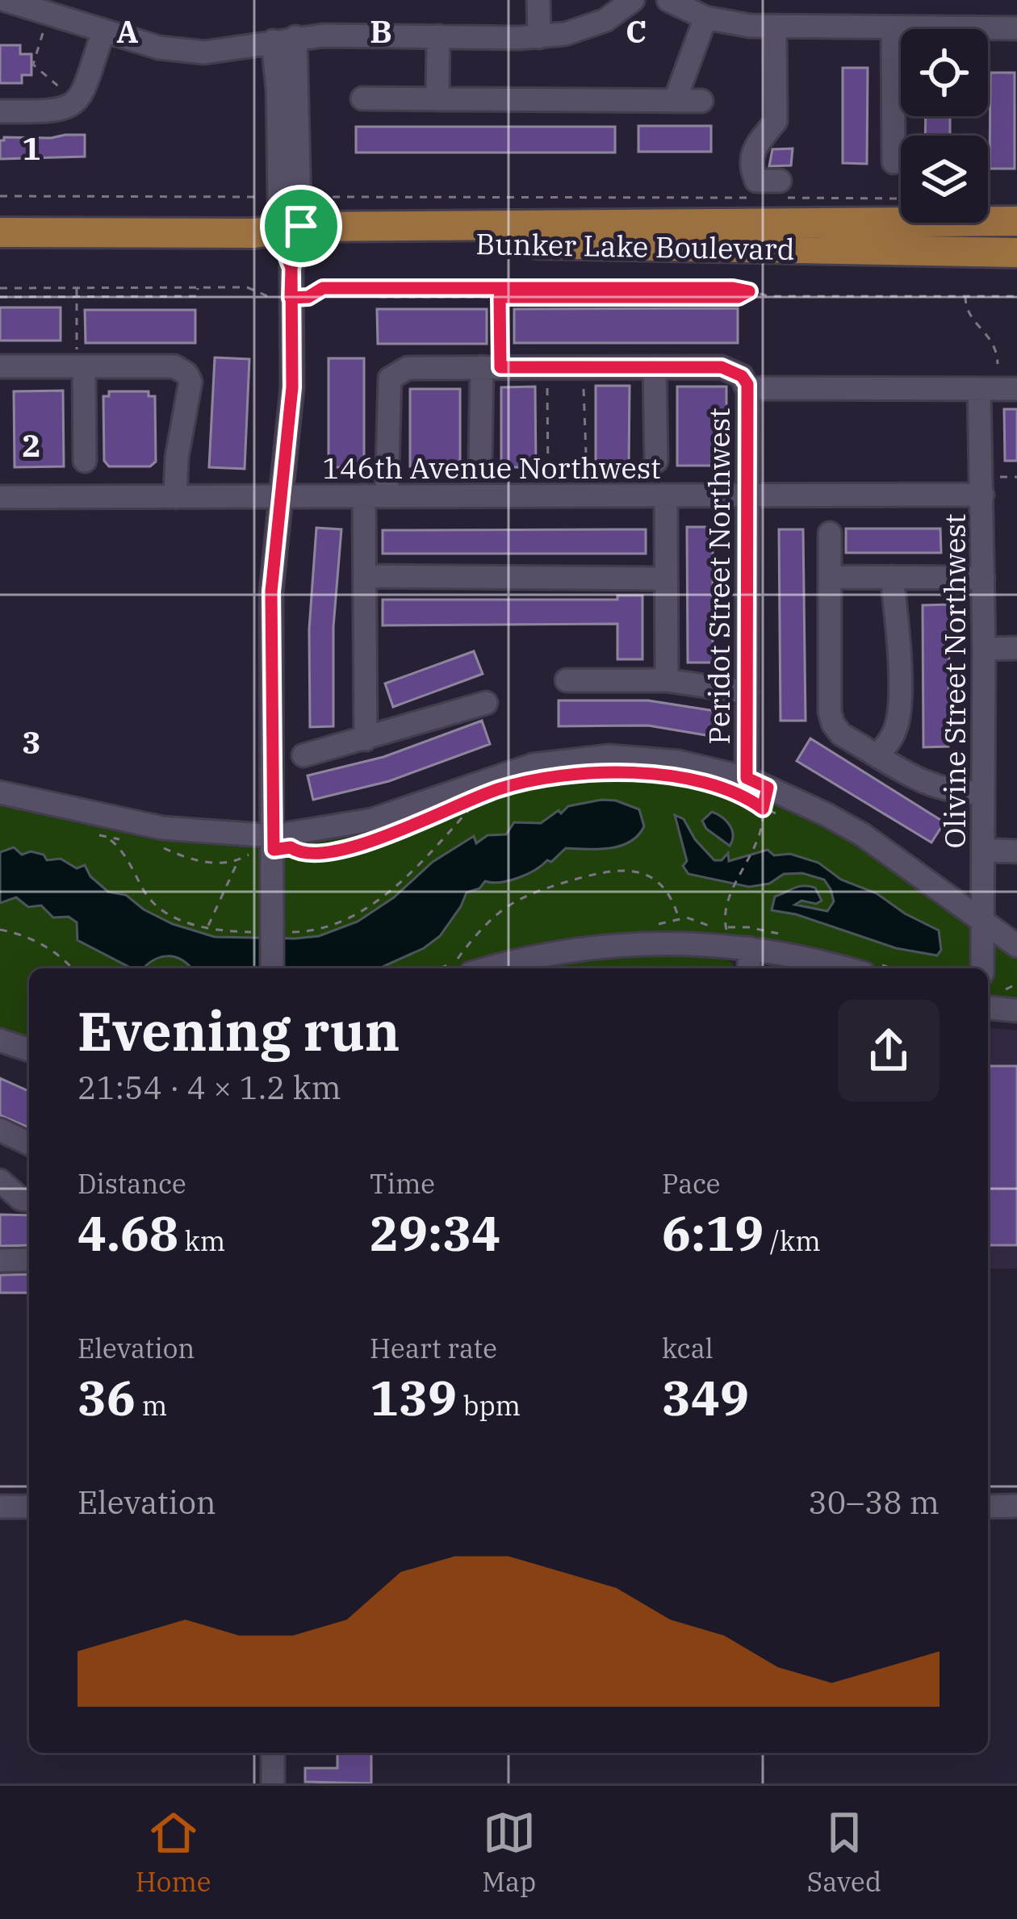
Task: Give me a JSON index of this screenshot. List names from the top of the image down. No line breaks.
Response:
{"streets":{"main road":["Bunker Lake Boulevard"],"street":["146th Avenue Northwest","Peridot Street Northwest","Olivine Street Northwest"]},"crossings":[["146th Avenue Northwest","Peridot Street Northwest"],["146th Avenue Northwest","Olivine Street Northwest"]],"page":{"heading":["Evening run","21:54 · 4 × 1.2 km"],"stats":[["Distance","4.68 km"],["Time","29:34"],["Pace","6:19 /km"],["Elevation","36 m"],["Heart rate","139 bpm"],["kcal","349"]],"chart":["Elevation","30–38 m"],"tabs":["Home","Map","Saved"]},"grid":{"columns":["A","B","C"],"rows":["1","2","3"]}}
